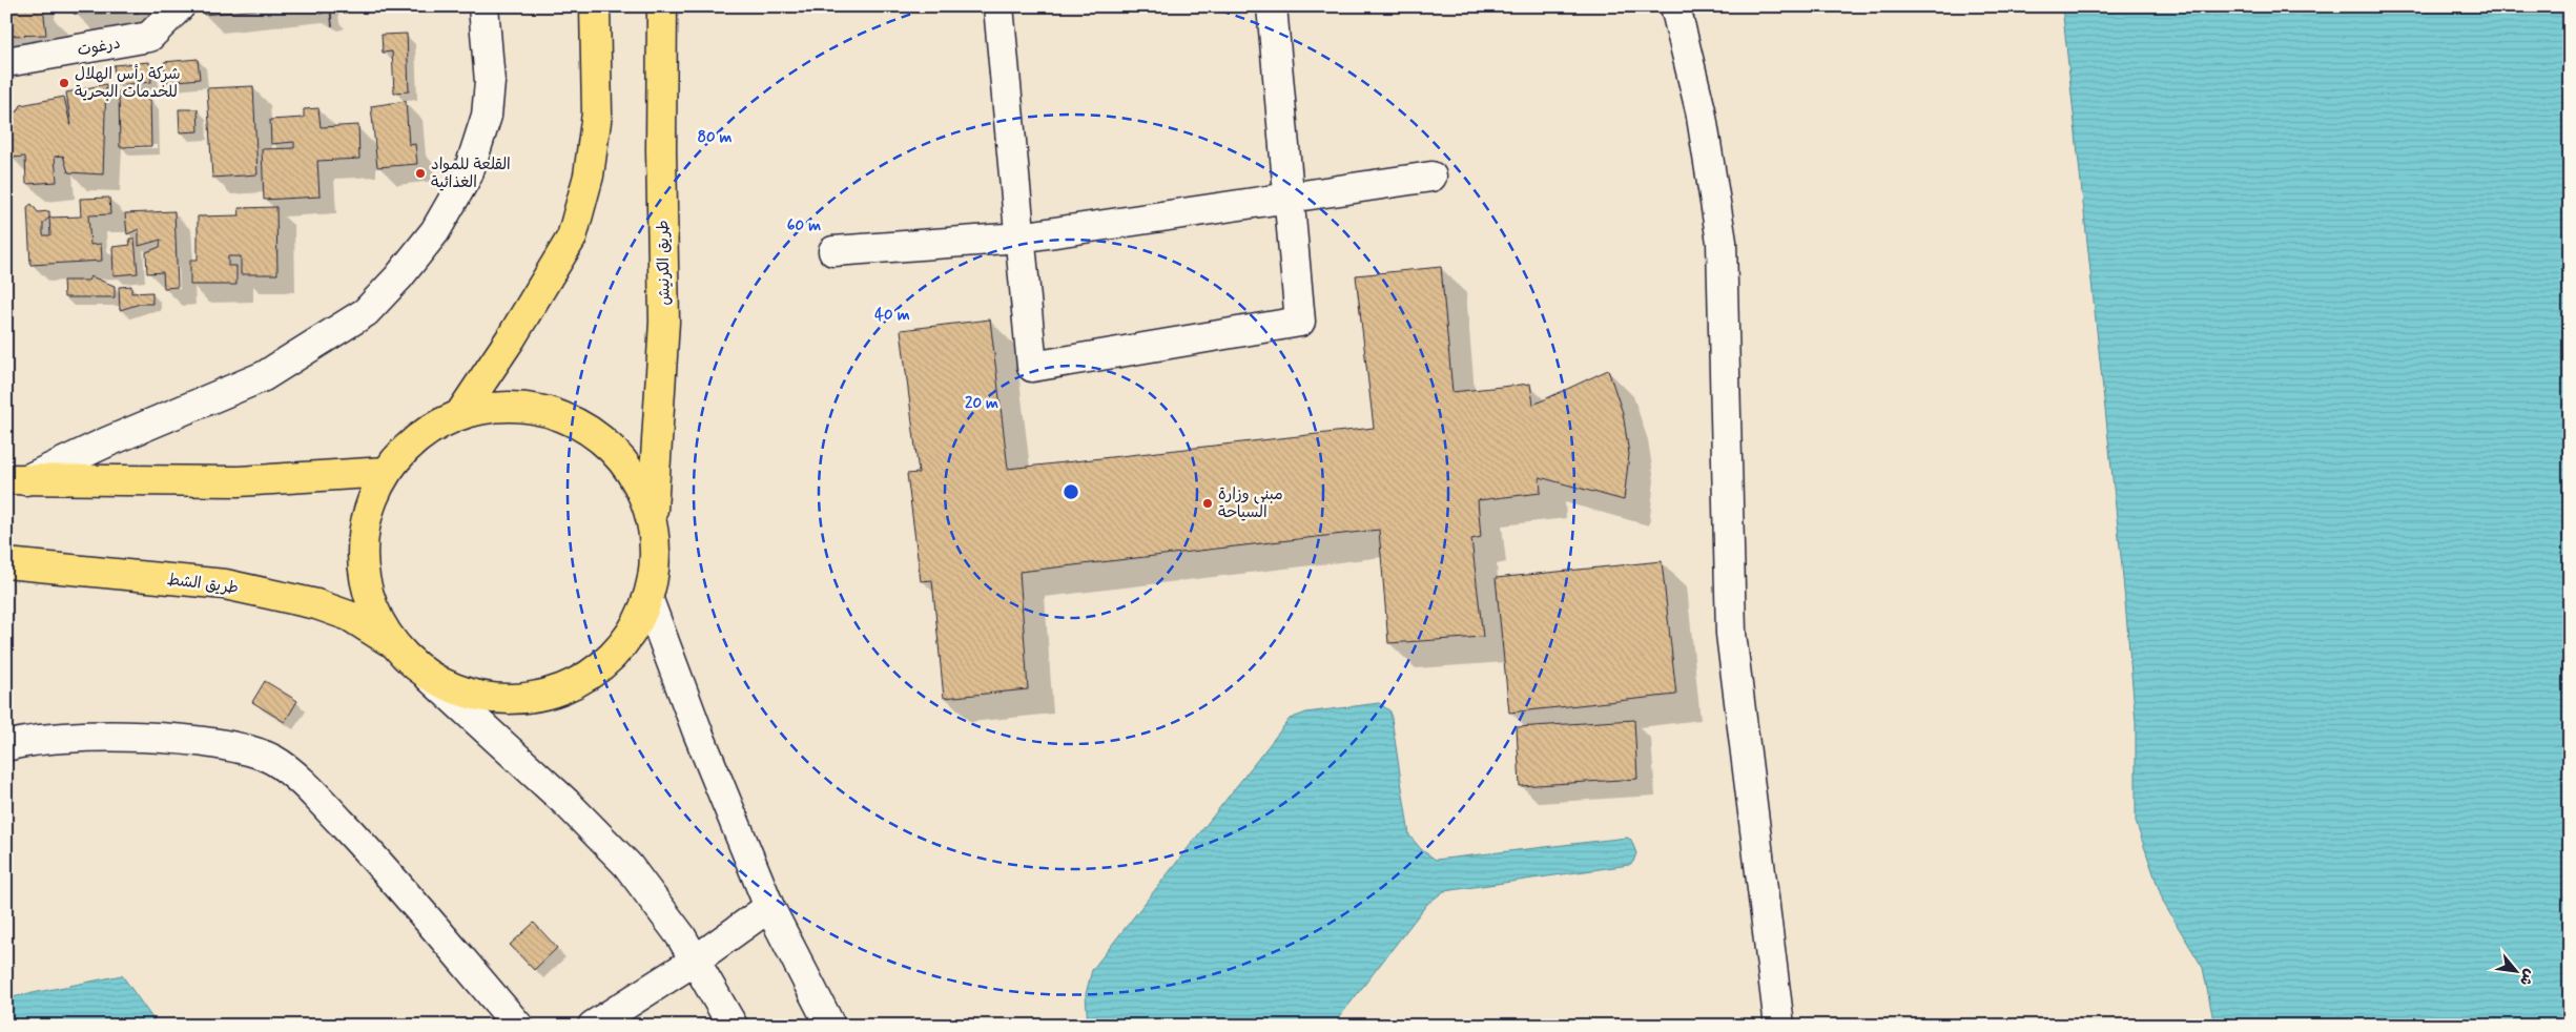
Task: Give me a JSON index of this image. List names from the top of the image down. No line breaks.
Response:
{"streets":{"highway":["طريق الكرنيش","طريق الشط"],"street":["درغوت"]},"places":["شركة رأس الهلال للخدمات البحرية","القلعة للمواد الغذائية","مبنى وزارة السياحة"],"north":"bottom right","rings":["80 m","60 m","40 m","20 m"]}
